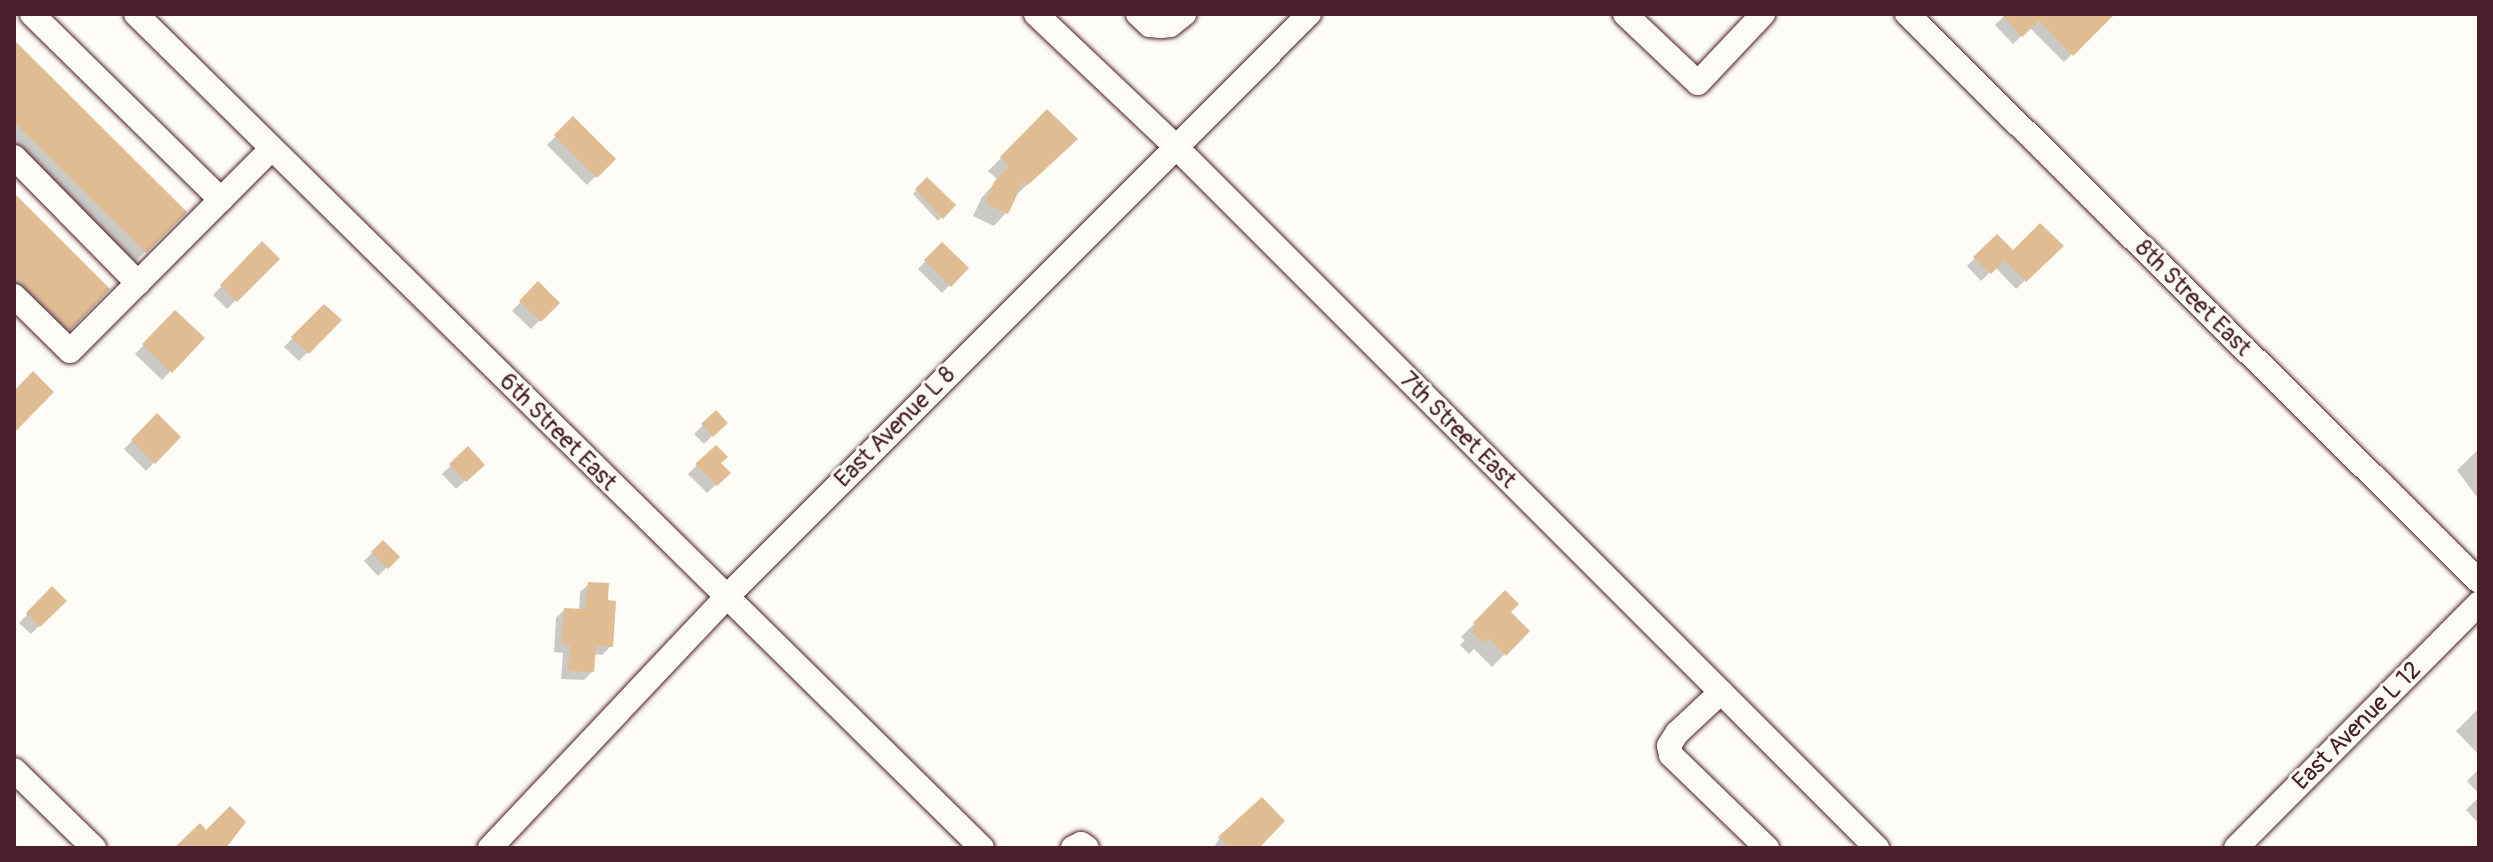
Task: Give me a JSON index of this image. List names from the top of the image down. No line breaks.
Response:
{"streets":{"street":["8th Street East","East Avenue L 8","7th Street East","6th Street East","East Avenue L 12"]},"crossings":[["East Avenue L 8","7th Street East"],["East Avenue L 8","6th Street East"]]}
